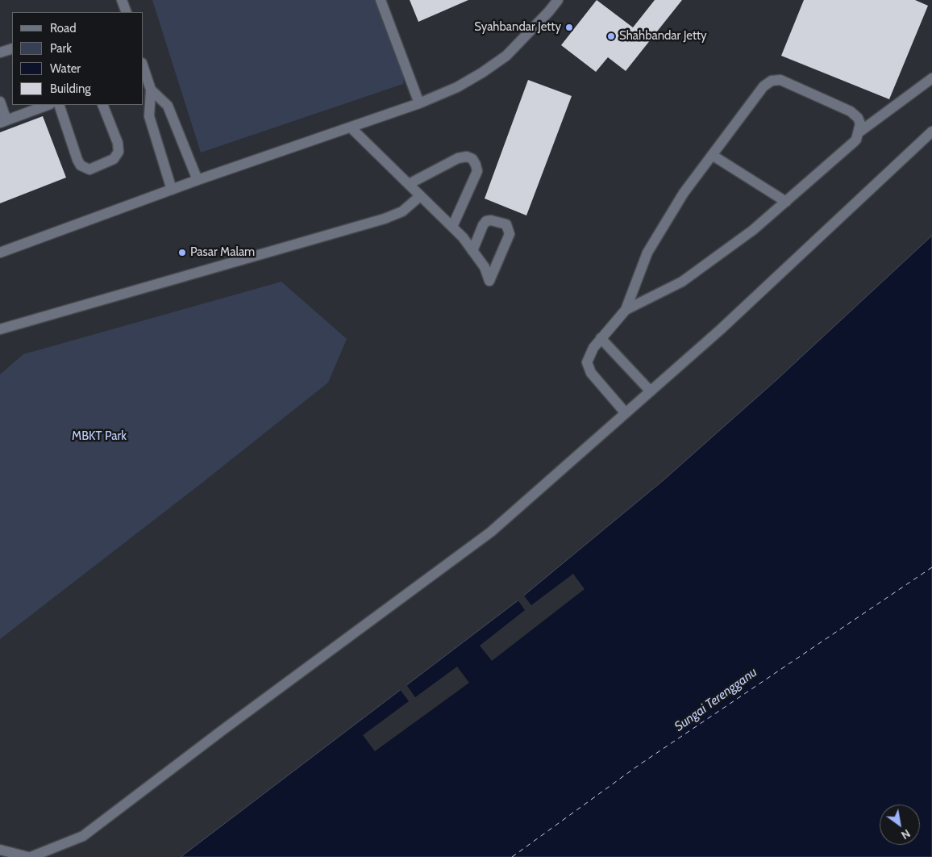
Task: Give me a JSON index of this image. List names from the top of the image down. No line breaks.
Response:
{"water":["Sungai Terengganu"],"parks":["MBKT Park"],"places":["Syahbandar Jetty","Shahbandar Jetty","Pasar Malam"],"legend":["Road","Park","Water","Building"],"north":"bottom right"}
